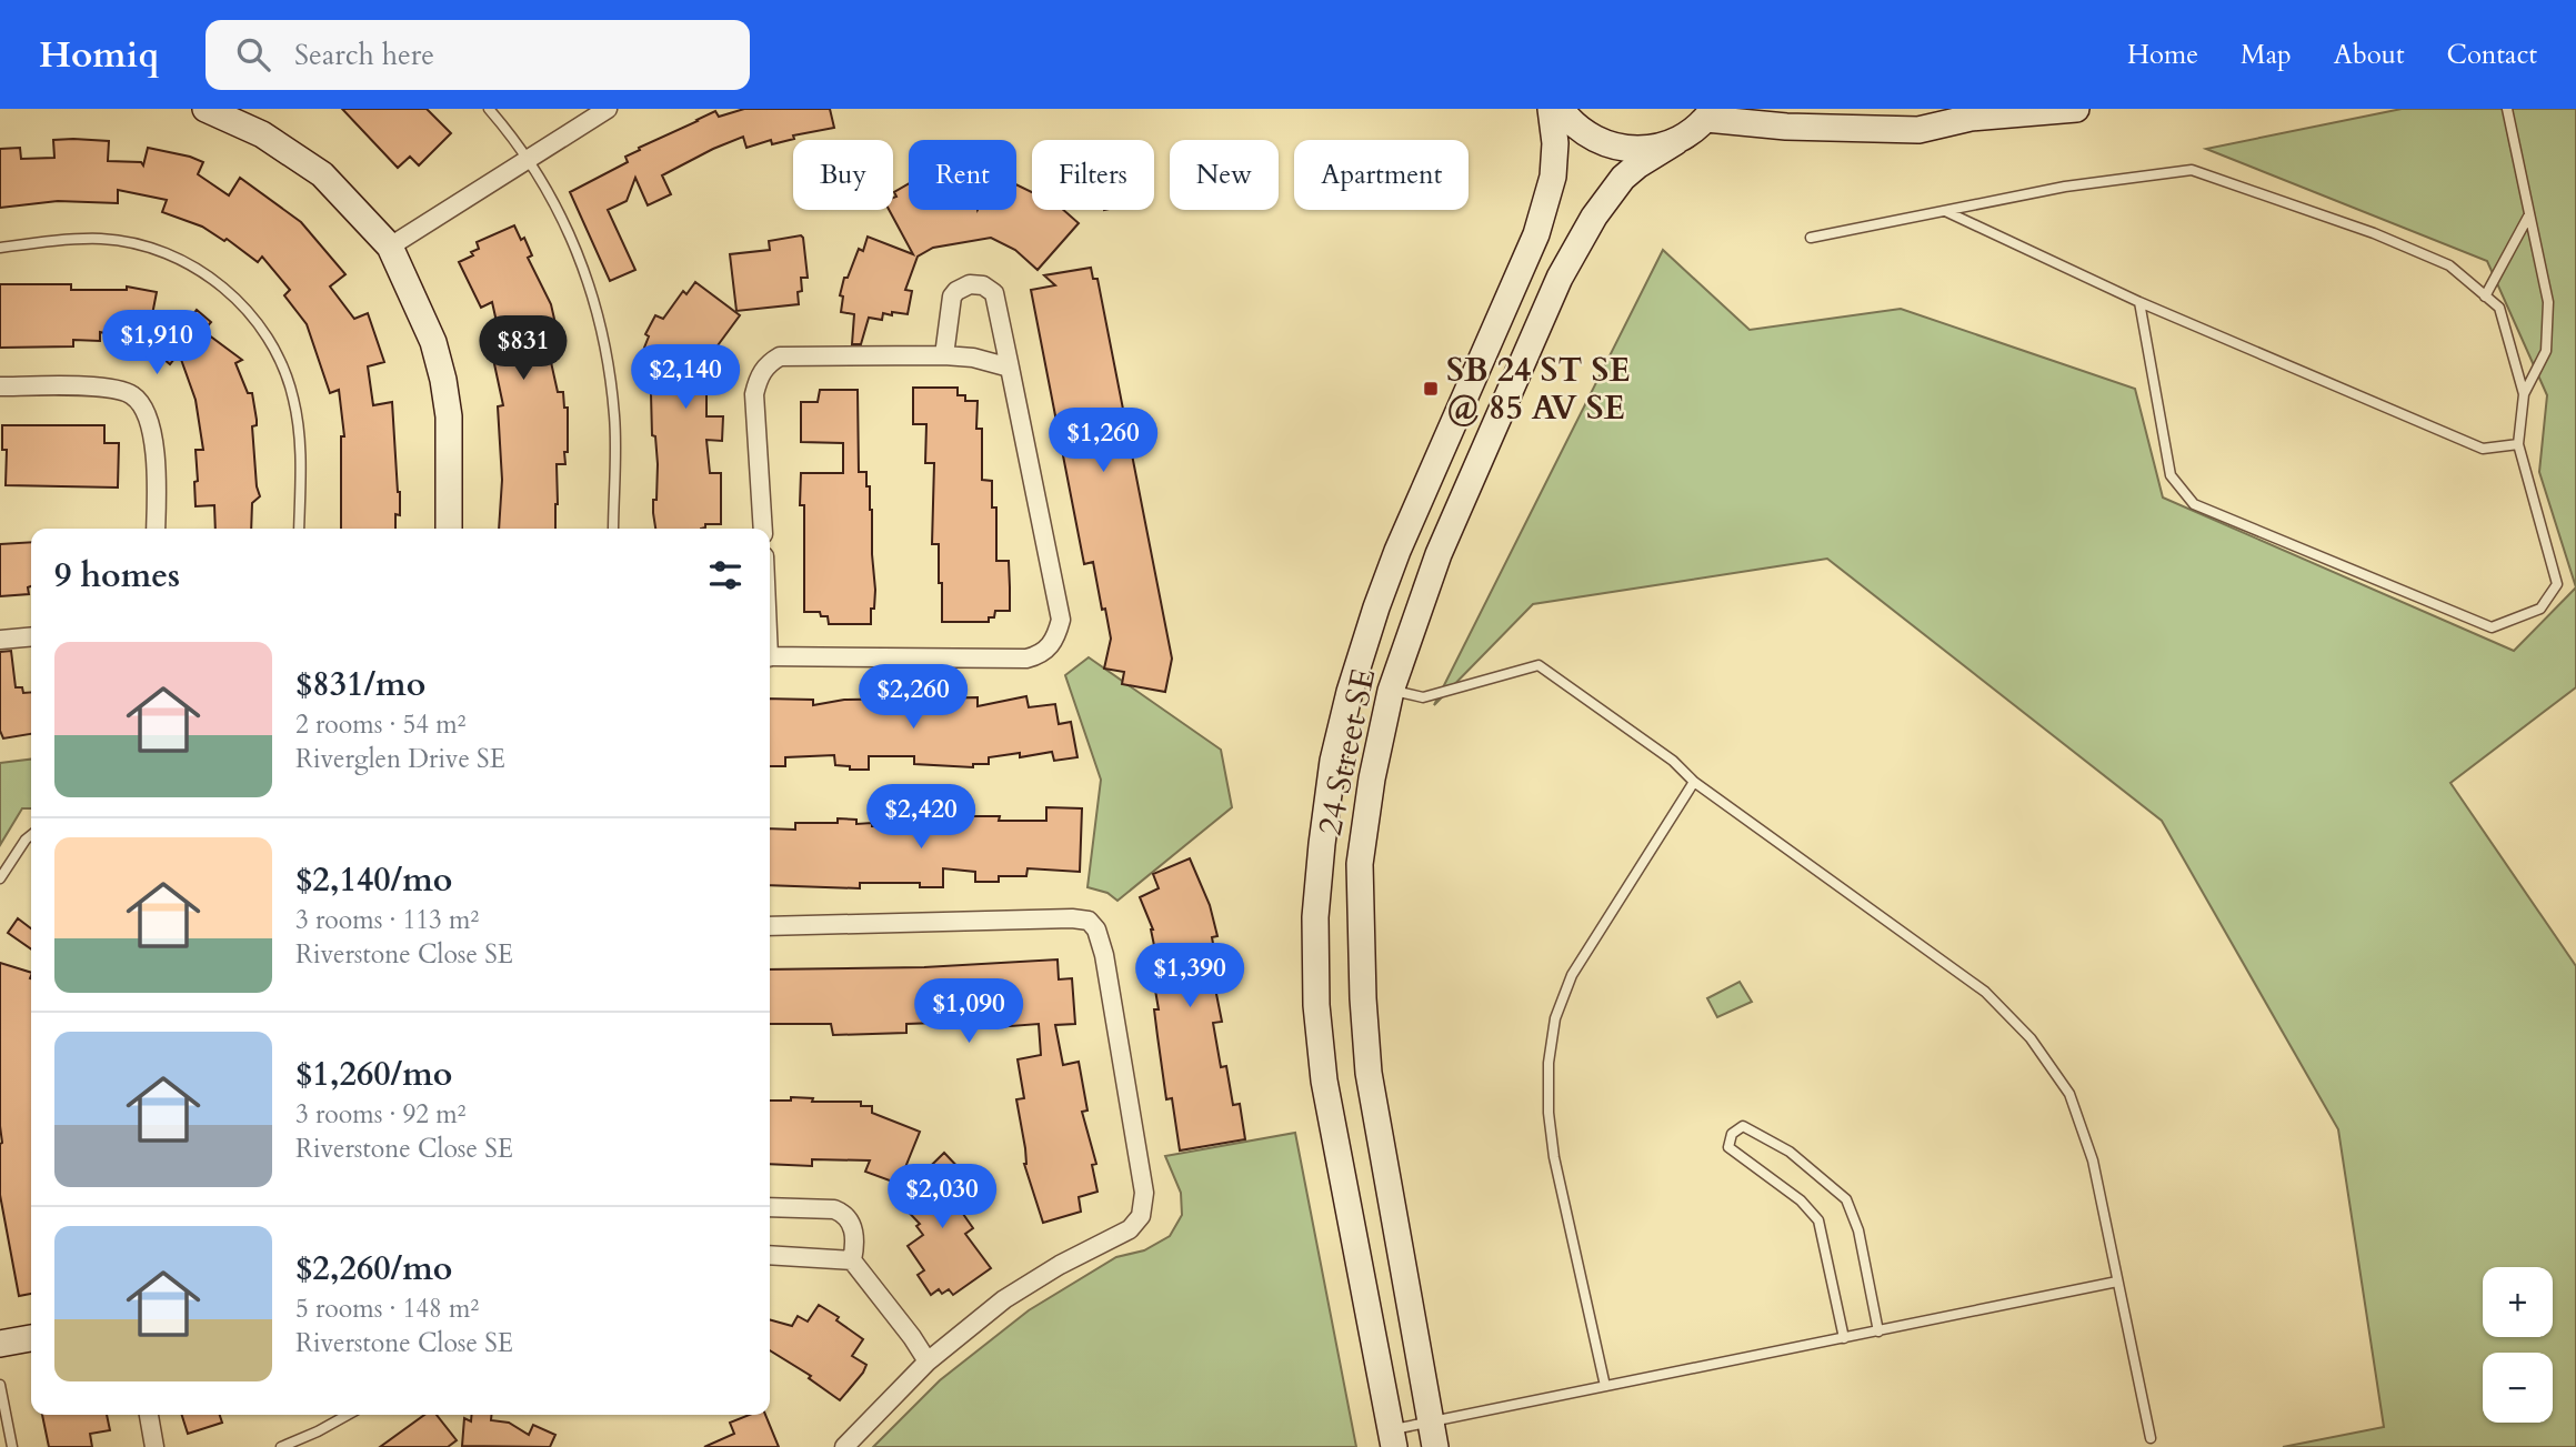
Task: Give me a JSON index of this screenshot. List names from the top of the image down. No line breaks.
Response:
{"streets":{"main road":["24 Street SE"]},"places":{"transit":["SB 24 ST SE @ 85 AV SE"]},"page":{"header":"Homiq","search":"Search here","nav":["Home","Map","About","Contact"],"chip":["Buy","Rent","Filters","New","Apartment"],"price":["$1,910","$831","$2,140","$1,260","$2,260","$2,420","$1,390","$1,090","$2,030"],"heading":"9 homes","list":[{"name":"$831/mo","note":"2 rooms · 54 m² · Riverglen Drive SE"},{"name":"$2,140/mo","note":"3 rooms · 113 m² · Riverstone Close SE"},{"name":"$1,260/mo","note":"3 rooms · 92 m² · Riverstone Close SE"},{"name":"$2,260/mo","note":"5 rooms · 148 m² · Riverstone Close SE"}],"map_buttons":["+","−"]}}
